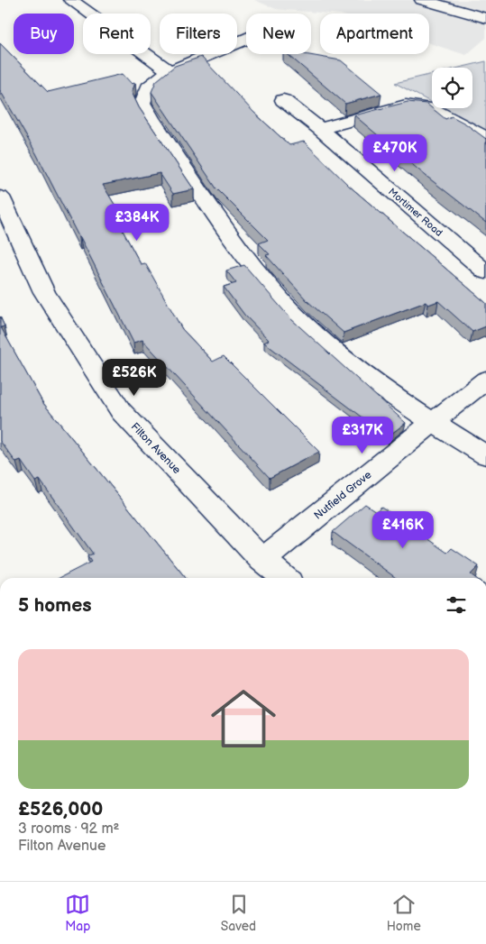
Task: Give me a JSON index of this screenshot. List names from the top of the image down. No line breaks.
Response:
{"streets":{"street":["Mortimer Road","Filton Avenue","Nutfield Grove"]},"crossings":[["Filton Avenue","Nutfield Grove"]],"page":{"chip":["Buy","Rent","Filters","New","Apartment"],"price":["£470K","£384K","£526K","£317K","£416K"],"heading":"5 homes","list":[{"name":"£526,000","note":"3 rooms · 92 m² · Filton Avenue"}],"tabs":["Map","Saved","Home"]}}
